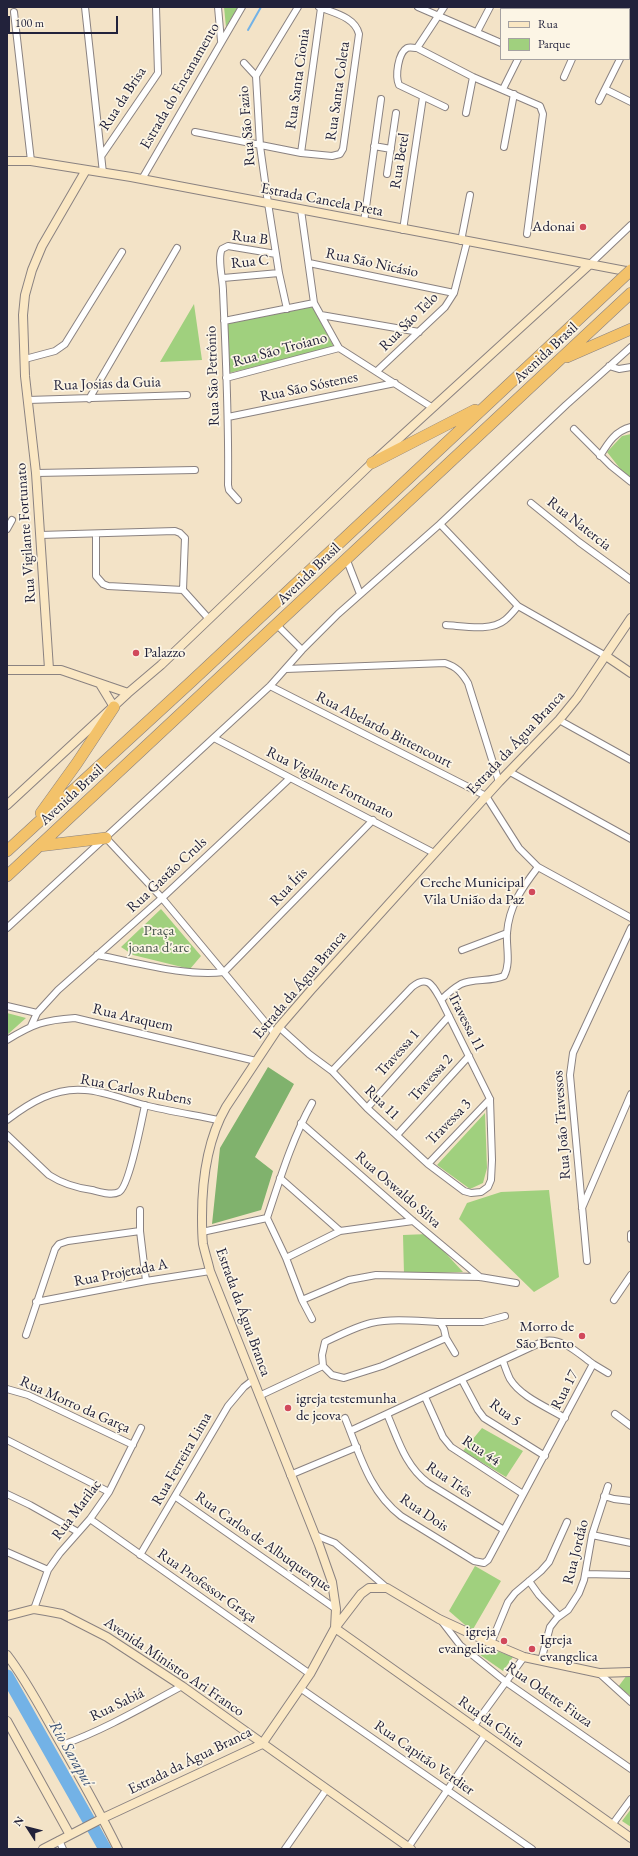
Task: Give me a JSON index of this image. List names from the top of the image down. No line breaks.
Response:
{"streets":{"highway":["Avenida Brasil"],"street":["Rua Santa Cionia","Estrada do Encanamento","Rua Santa Coleta","Rua da Brisa","Rua São Fazio","Rua Betel","Estrada Cancela Preta","Rua B","Rua C","Rua São Nicásio","Rua São Telo","Rua São Troiano","Rua São Petrônio","Rua Josias da Guia","Rua São Sóstenes","Rua Natercia","Rua Vigilante Fortunato","Rua Abelardo Bittencourt","Estrada da Água Branca","Rua Gastão Cruls","Rua Íris","Rua Araquem","Travessa 11","Travessa 1","Travessa 2","Rua Carlos Rubens","Rua 11","Travessa 3","Rua João Travessos","Rua Oswaldo Silva","Rua Projetada A","Rua 17","Rua Morro da Garça","Rua 5","Rua 44","Rua Ferreira Lima","Rua Três","Rua Marilac","Rua Dois","Rua Carlos de Albuquerque","Rua Jordão","Rua Professor Graça","Avenida Ministro Ari Franco","Rua Odette Fiuza","Rua Sabiá","Rua da Chita","Rua Capitão Verdier"]},"crossings":[["Rua Santa Cionia","Rua Santa Coleta"],["Estrada do Encanamento","Estrada Cancela Preta"],["Rua São Fazio","Estrada Cancela Preta"],["Rua São Fazio","Rua B"],["Rua São Fazio","Rua C"],["Rua Betel","Estrada Cancela Preta"],["Estrada Cancela Preta","Rua São Telo"],["Estrada Cancela Preta","Avenida Brasil"],["Estrada Cancela Preta","Rua Vigilante Fortunato"],["Rua B","Rua São Petrônio"],["Rua C","Rua São Petrônio"],["Rua São Nicásio","Rua São Telo"],["Rua São Troiano","Rua São Petrônio"],["Rua São Petrônio","Rua São Sóstenes"],["Rua Josias da Guia","Rua Vigilante Fortunato"],["Rua Vigilante Fortunato","Estrada da Água Branca"],["Rua Vigilante Fortunato","Rua Gastão Cruls"],["Rua Vigilante Fortunato","Rua Íris"],["Rua Abelardo Bittencourt","Estrada da Água Branca"],["Estrada da Água Branca","Rua Araquem"],["Estrada da Água Branca","Rua Carlos Rubens"],["Estrada da Água Branca","Rua 11"],["Estrada da Água Branca","Rua Projetada A"],["Estrada da Água Branca","Rua Ferreira Lima"],["Estrada da Água Branca","Rua Carlos de Albuquerque"],["Estrada da Água Branca","Rua Professor Graça"],["Estrada da Água Branca","Avenida Ministro Ari Franco"],["Estrada da Água Branca","Rua da Chita"],["Estrada da Água Branca","Rua Capitão Verdier"],["Rua Gastão Cruls","Rua Araquem"],["Rua Gastão Cruls","Rua 11"],["Rua Íris","Rua 11"],["Travessa 11","Travessa 1"],["Travessa 11","Travessa 2"],["Travessa 11","Rua 11"],["Travessa 11","Travessa 3"],["Travessa 1","Rua 11"],["Travessa 2","Rua 11"],["Rua 11","Travessa 3"],["Rua 17","Rua 5"],["Rua 17","Rua 44"],["Rua 17","Rua Três"],["Rua 17","Rua Dois"],["Rua Morro da Garça","Rua Marilac"],["Rua Ferreira Lima","Rua Carlos de Albuquerque"],["Rua Ferreira Lima","Rua Professor Graça"],["Rua Marilac","Rua Professor Graça"],["Rua Marilac","Avenida Ministro Ari Franco"],["Avenida Ministro Ari Franco","Rua Sabiá"]],"water":["Rio Sarapuí"],"parks":["Praça joana d'arc"],"places":["Adonai","Palazzo","Creche Municipal Vila União da Paz","Morro de São Bento","igreja testemunha de jeova","igreja evangelica","Igreja evangelica"],"legend":["Rua","Parque"],"scale_bar":"100 m","north":"top left"}
